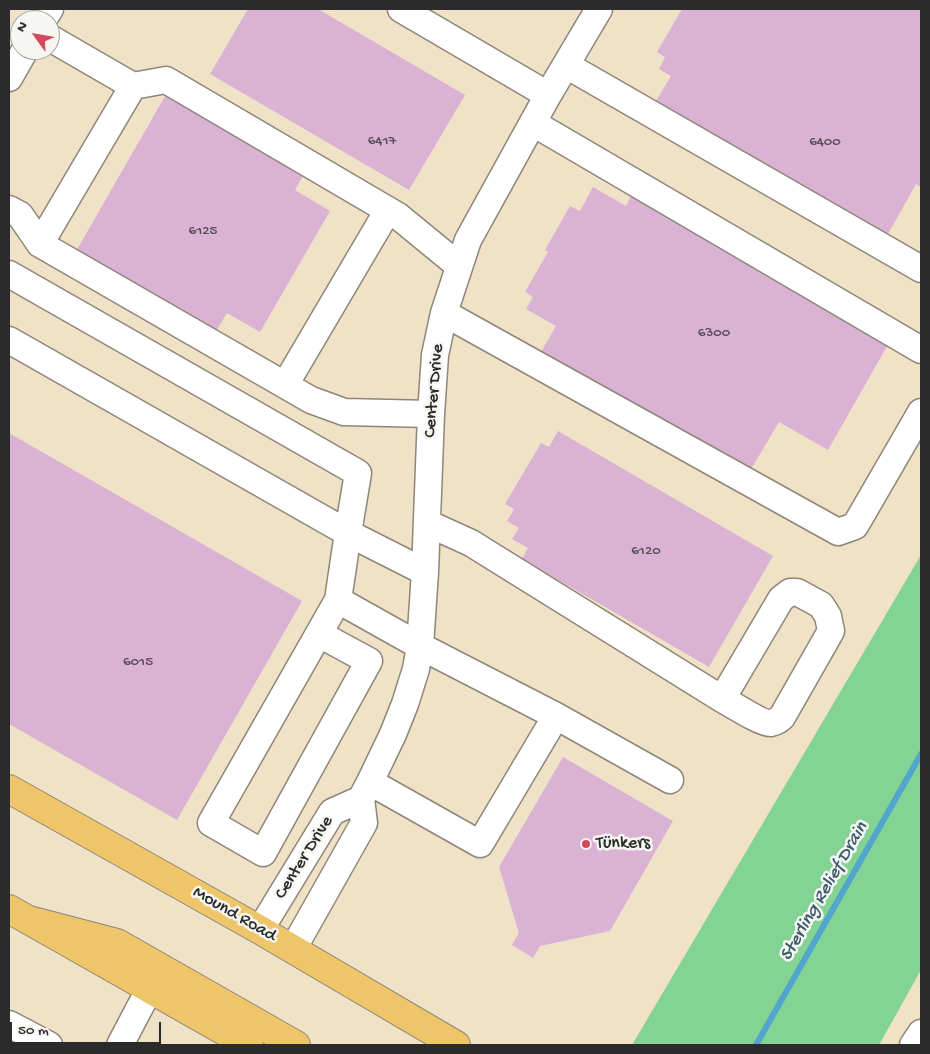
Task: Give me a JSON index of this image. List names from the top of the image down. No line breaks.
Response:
{"streets":{"main road":["Mound Road"],"street":["Center Drive"]},"crossings":[["Center Drive","Mound Road"]],"water":["Sterling Relief Drain"],"places":["Tünkers"],"house_numbers":["6417","6400","6125","6300","6120","6015"],"scale_bar":"50 m","north":"top left"}
